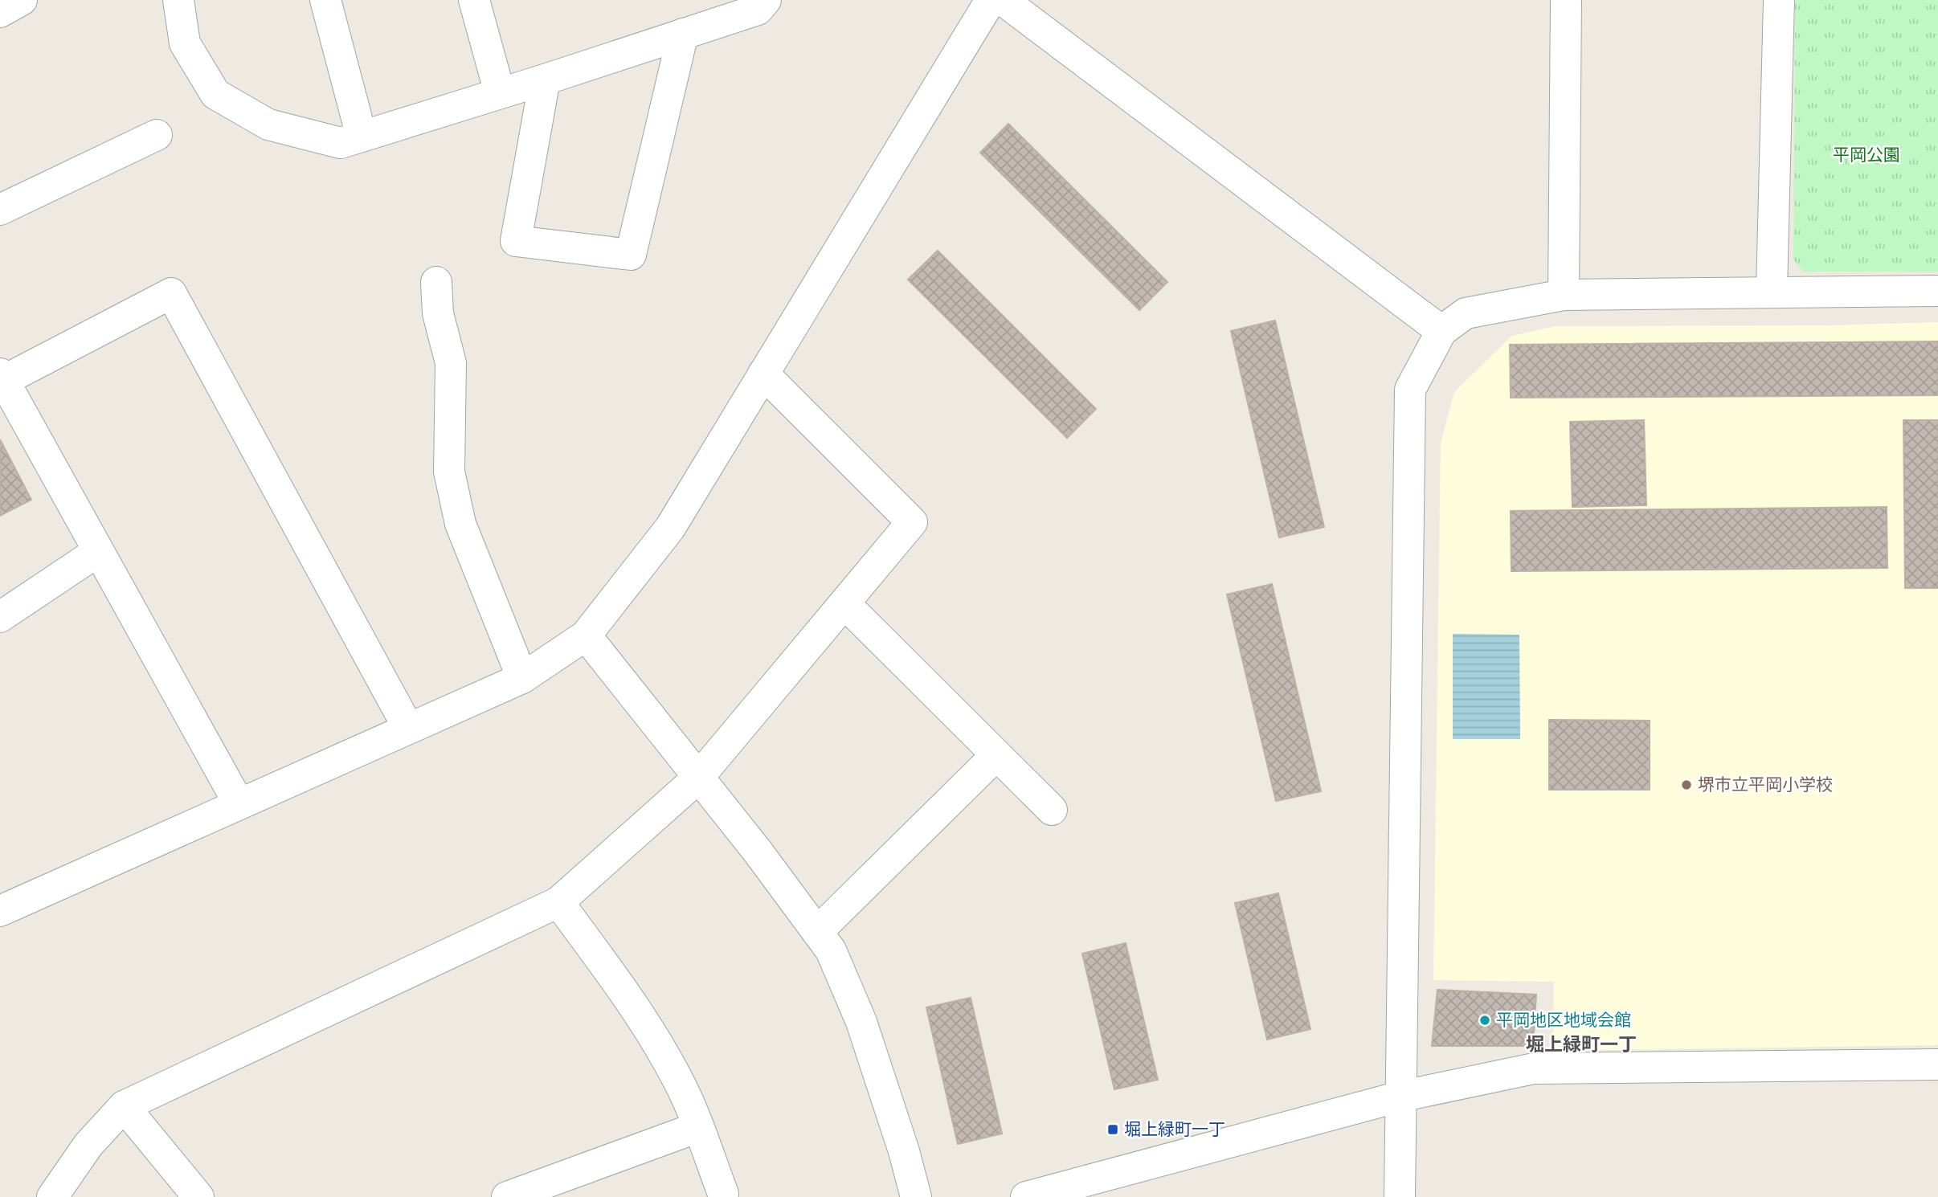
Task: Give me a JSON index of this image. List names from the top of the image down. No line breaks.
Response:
{"districts":["堀上緑町一丁"],"parks":["平岡公園"],"places":{"other":["堺市立平岡小学校","平岡地区地域会館"],"transit":["堀上緑町一丁"]}}
